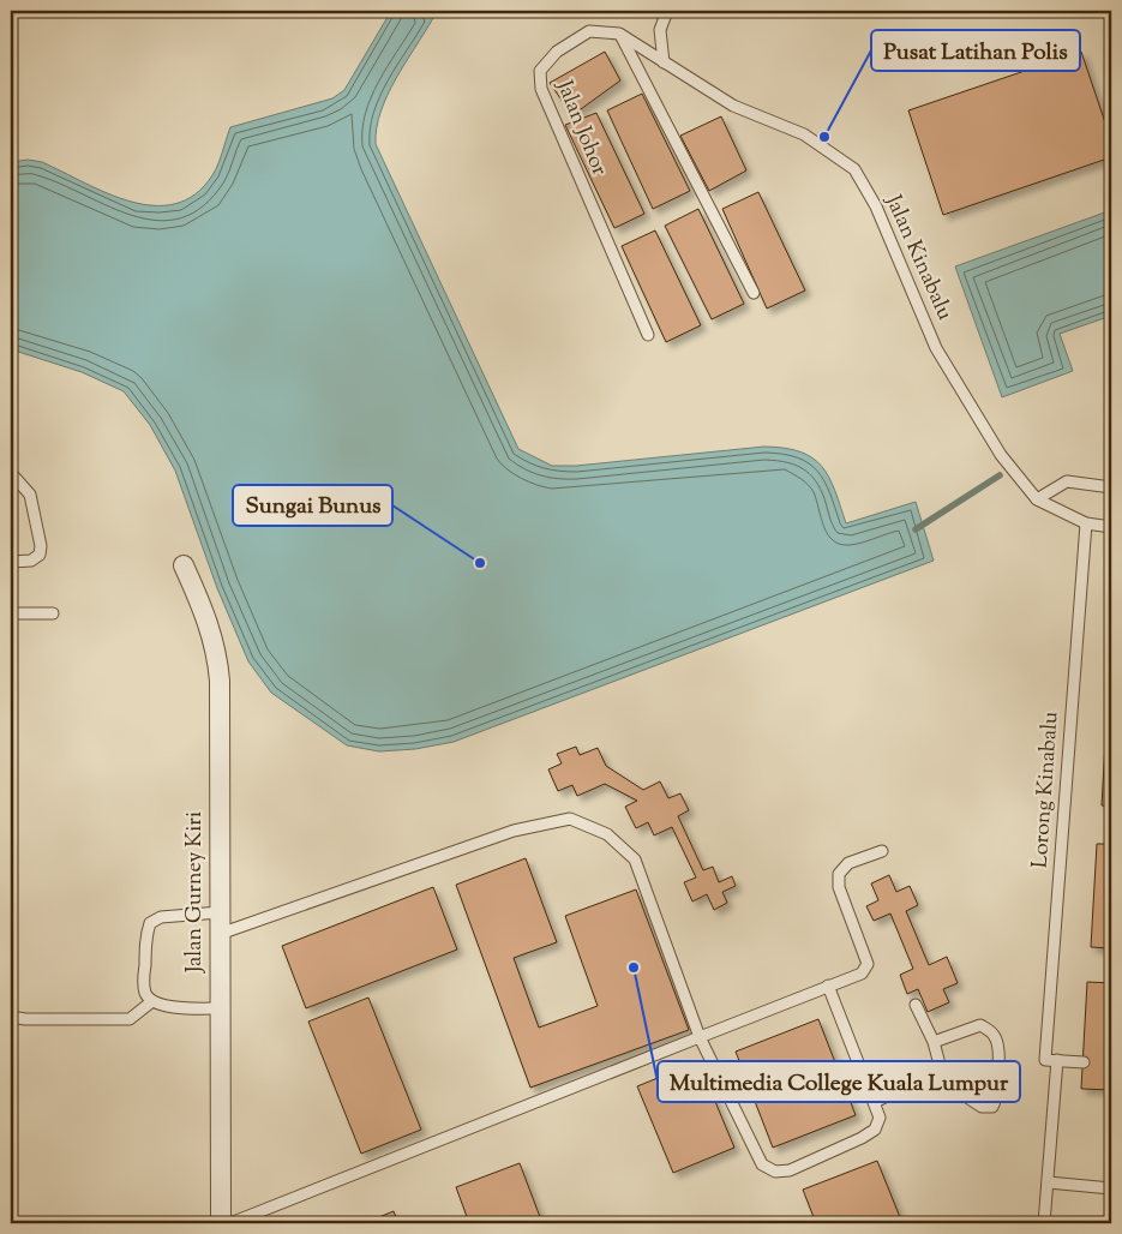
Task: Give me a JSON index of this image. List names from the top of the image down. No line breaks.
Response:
{"streets":{"street":["Jalan Gurney Kiri"],"lane":["Jalan Johor","Jalan Kinabalu","Lorong Kinabalu"]},"crossings":[["Jalan Johor","Jalan Kinabalu"],["Jalan Kinabalu","Lorong Kinabalu"]],"places":["Pusat Latihan Polis","Sungai Bunus","Multimedia College Kuala Lumpur"]}
